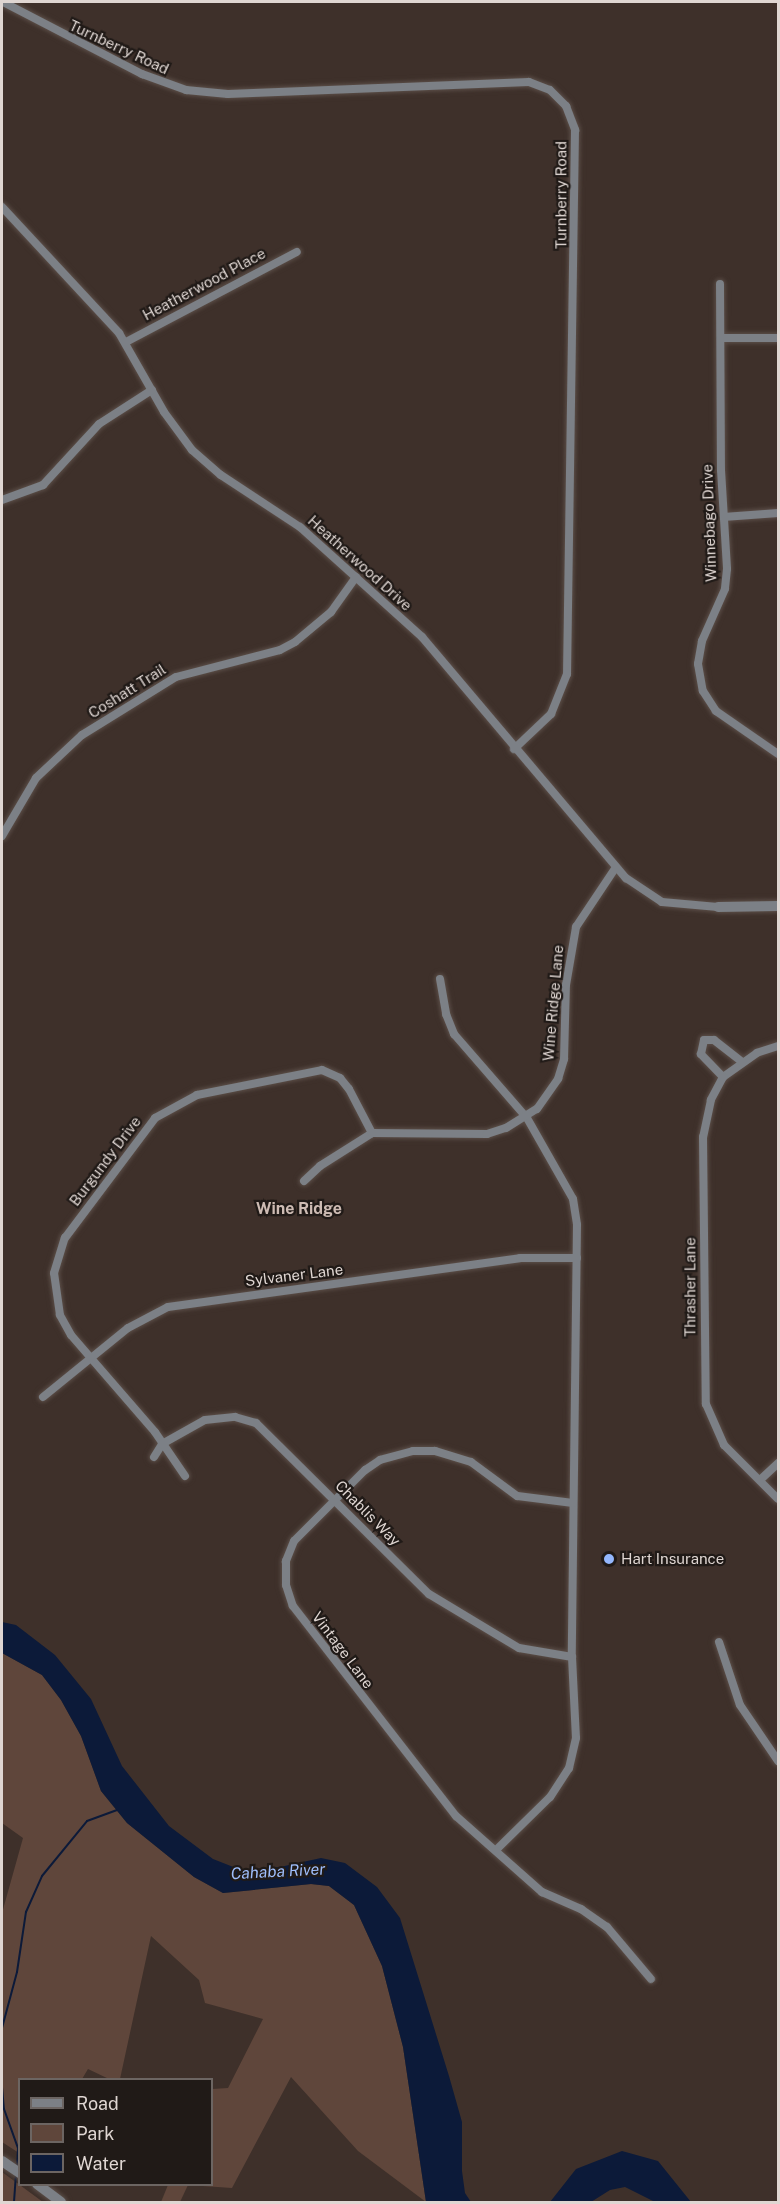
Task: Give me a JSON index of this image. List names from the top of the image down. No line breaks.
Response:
{"streets":{"street":["Turnberry Road","Heatherwood Place","Winnebago Drive","Heatherwood Drive","Coshatt Trail","Wine Ridge Lane","Burgundy Drive","Sylvaner Lane","Thrasher Lane","Chablis Way","Vintage Lane"]},"crossings":[["Turnberry Road","Heatherwood Drive"],["Heatherwood Place","Heatherwood Drive"],["Heatherwood Drive","Coshatt Trail"],["Heatherwood Drive","Wine Ridge Lane"],["Wine Ridge Lane","Burgundy Drive"],["Burgundy Drive","Sylvaner Lane"],["Burgundy Drive","Chablis Way"],["Chablis Way","Vintage Lane"]],"districts":["Wine Ridge"],"water":["Cahaba River"],"places":["Hart Insurance"],"legend":["Road","Park","Water"]}
